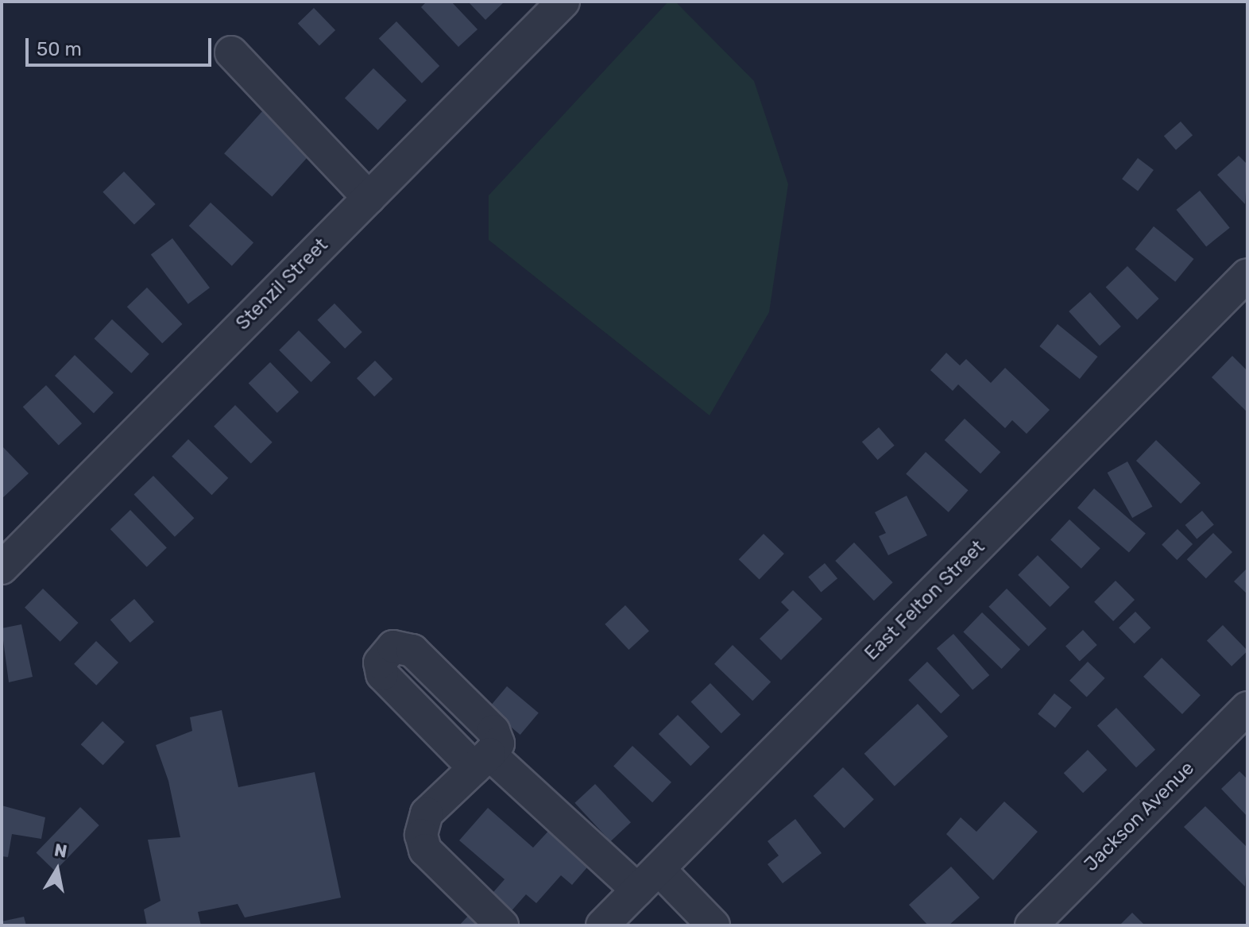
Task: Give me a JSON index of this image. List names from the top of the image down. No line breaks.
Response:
{"streets":{"street":["Stenzil Street","East Felton Street","Jackson Avenue"]},"scale_bar":"50 m","north":"top"}
